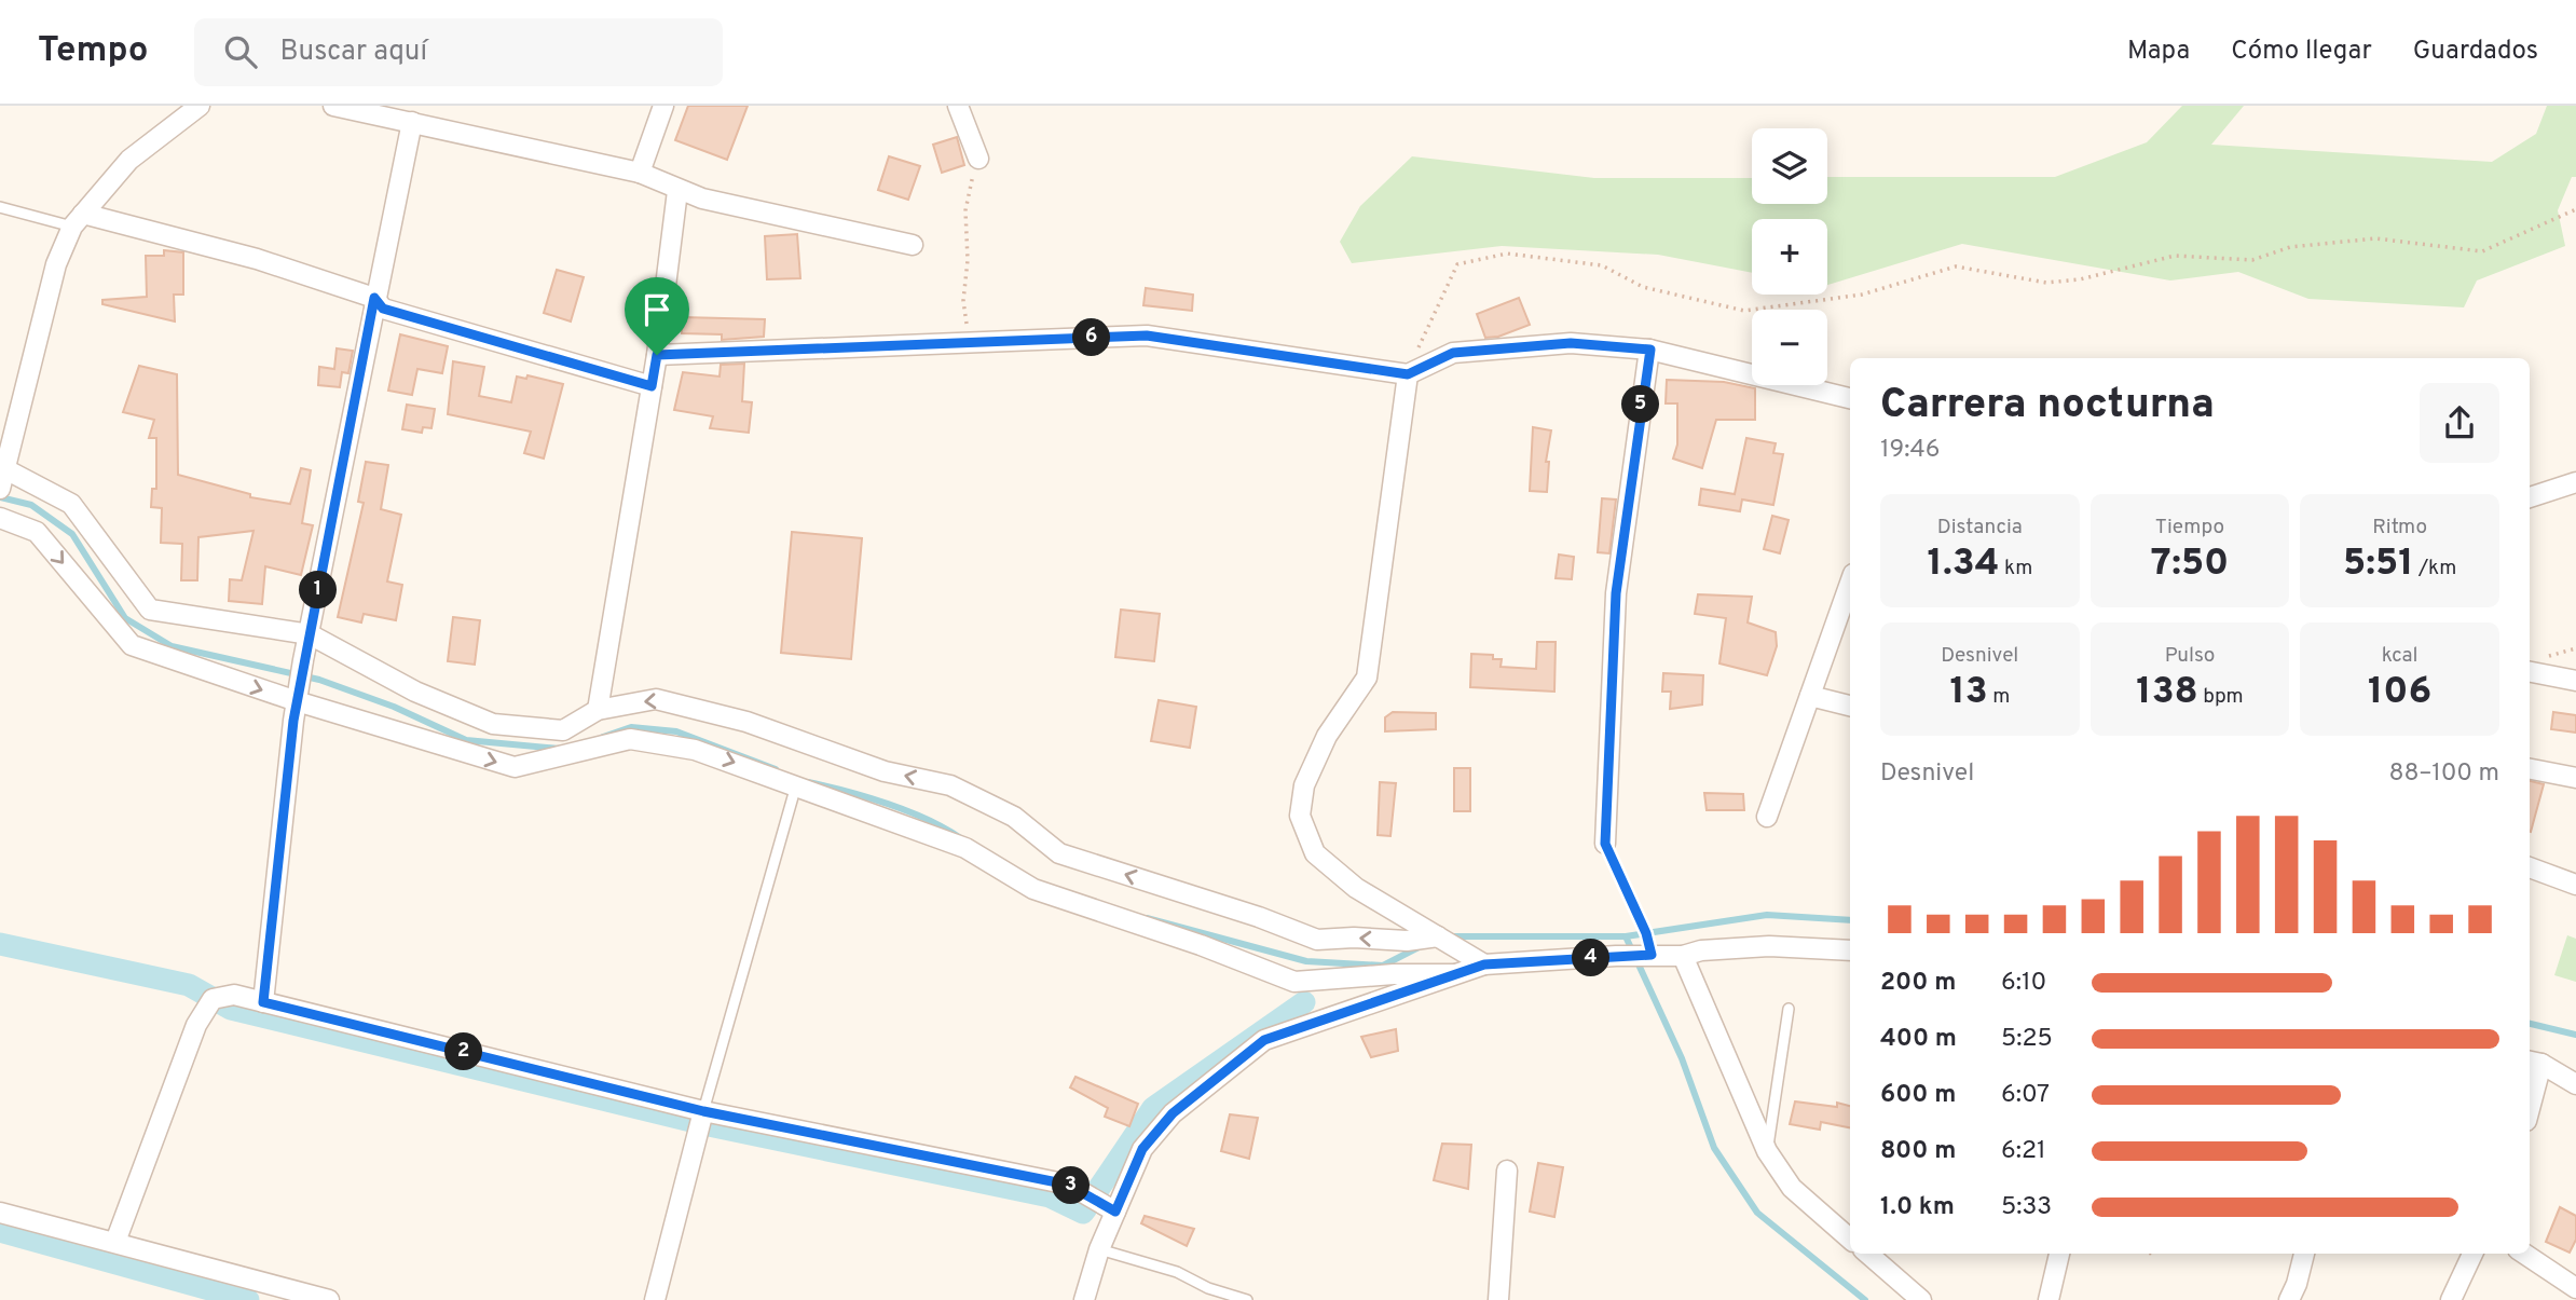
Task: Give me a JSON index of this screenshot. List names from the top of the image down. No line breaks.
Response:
{"page":{"header":"Tempo","search":"Buscar aquí","nav":["Mapa","Cómo llegar","Guardados"],"map_buttons":["+","−"],"pins":["6","5","1","4","2","3"],"heading":["Carrera nocturna","19:46"],"stats":[["Distancia","1.34 km"],["Tiempo","7:50"],["Ritmo","5:51 /km"],["Desnivel","13 m"],["Pulso","138 bpm"],["kcal","106"]],"chart":["Desnivel","88–100 m"],"list":[{"name":"200 m","note":"6:10"},{"name":"400 m","note":"5:25"},{"name":"600 m","note":"6:07"},{"name":"800 m","note":"6:21"},{"name":"1.0 km","note":"5:33"}]}}
